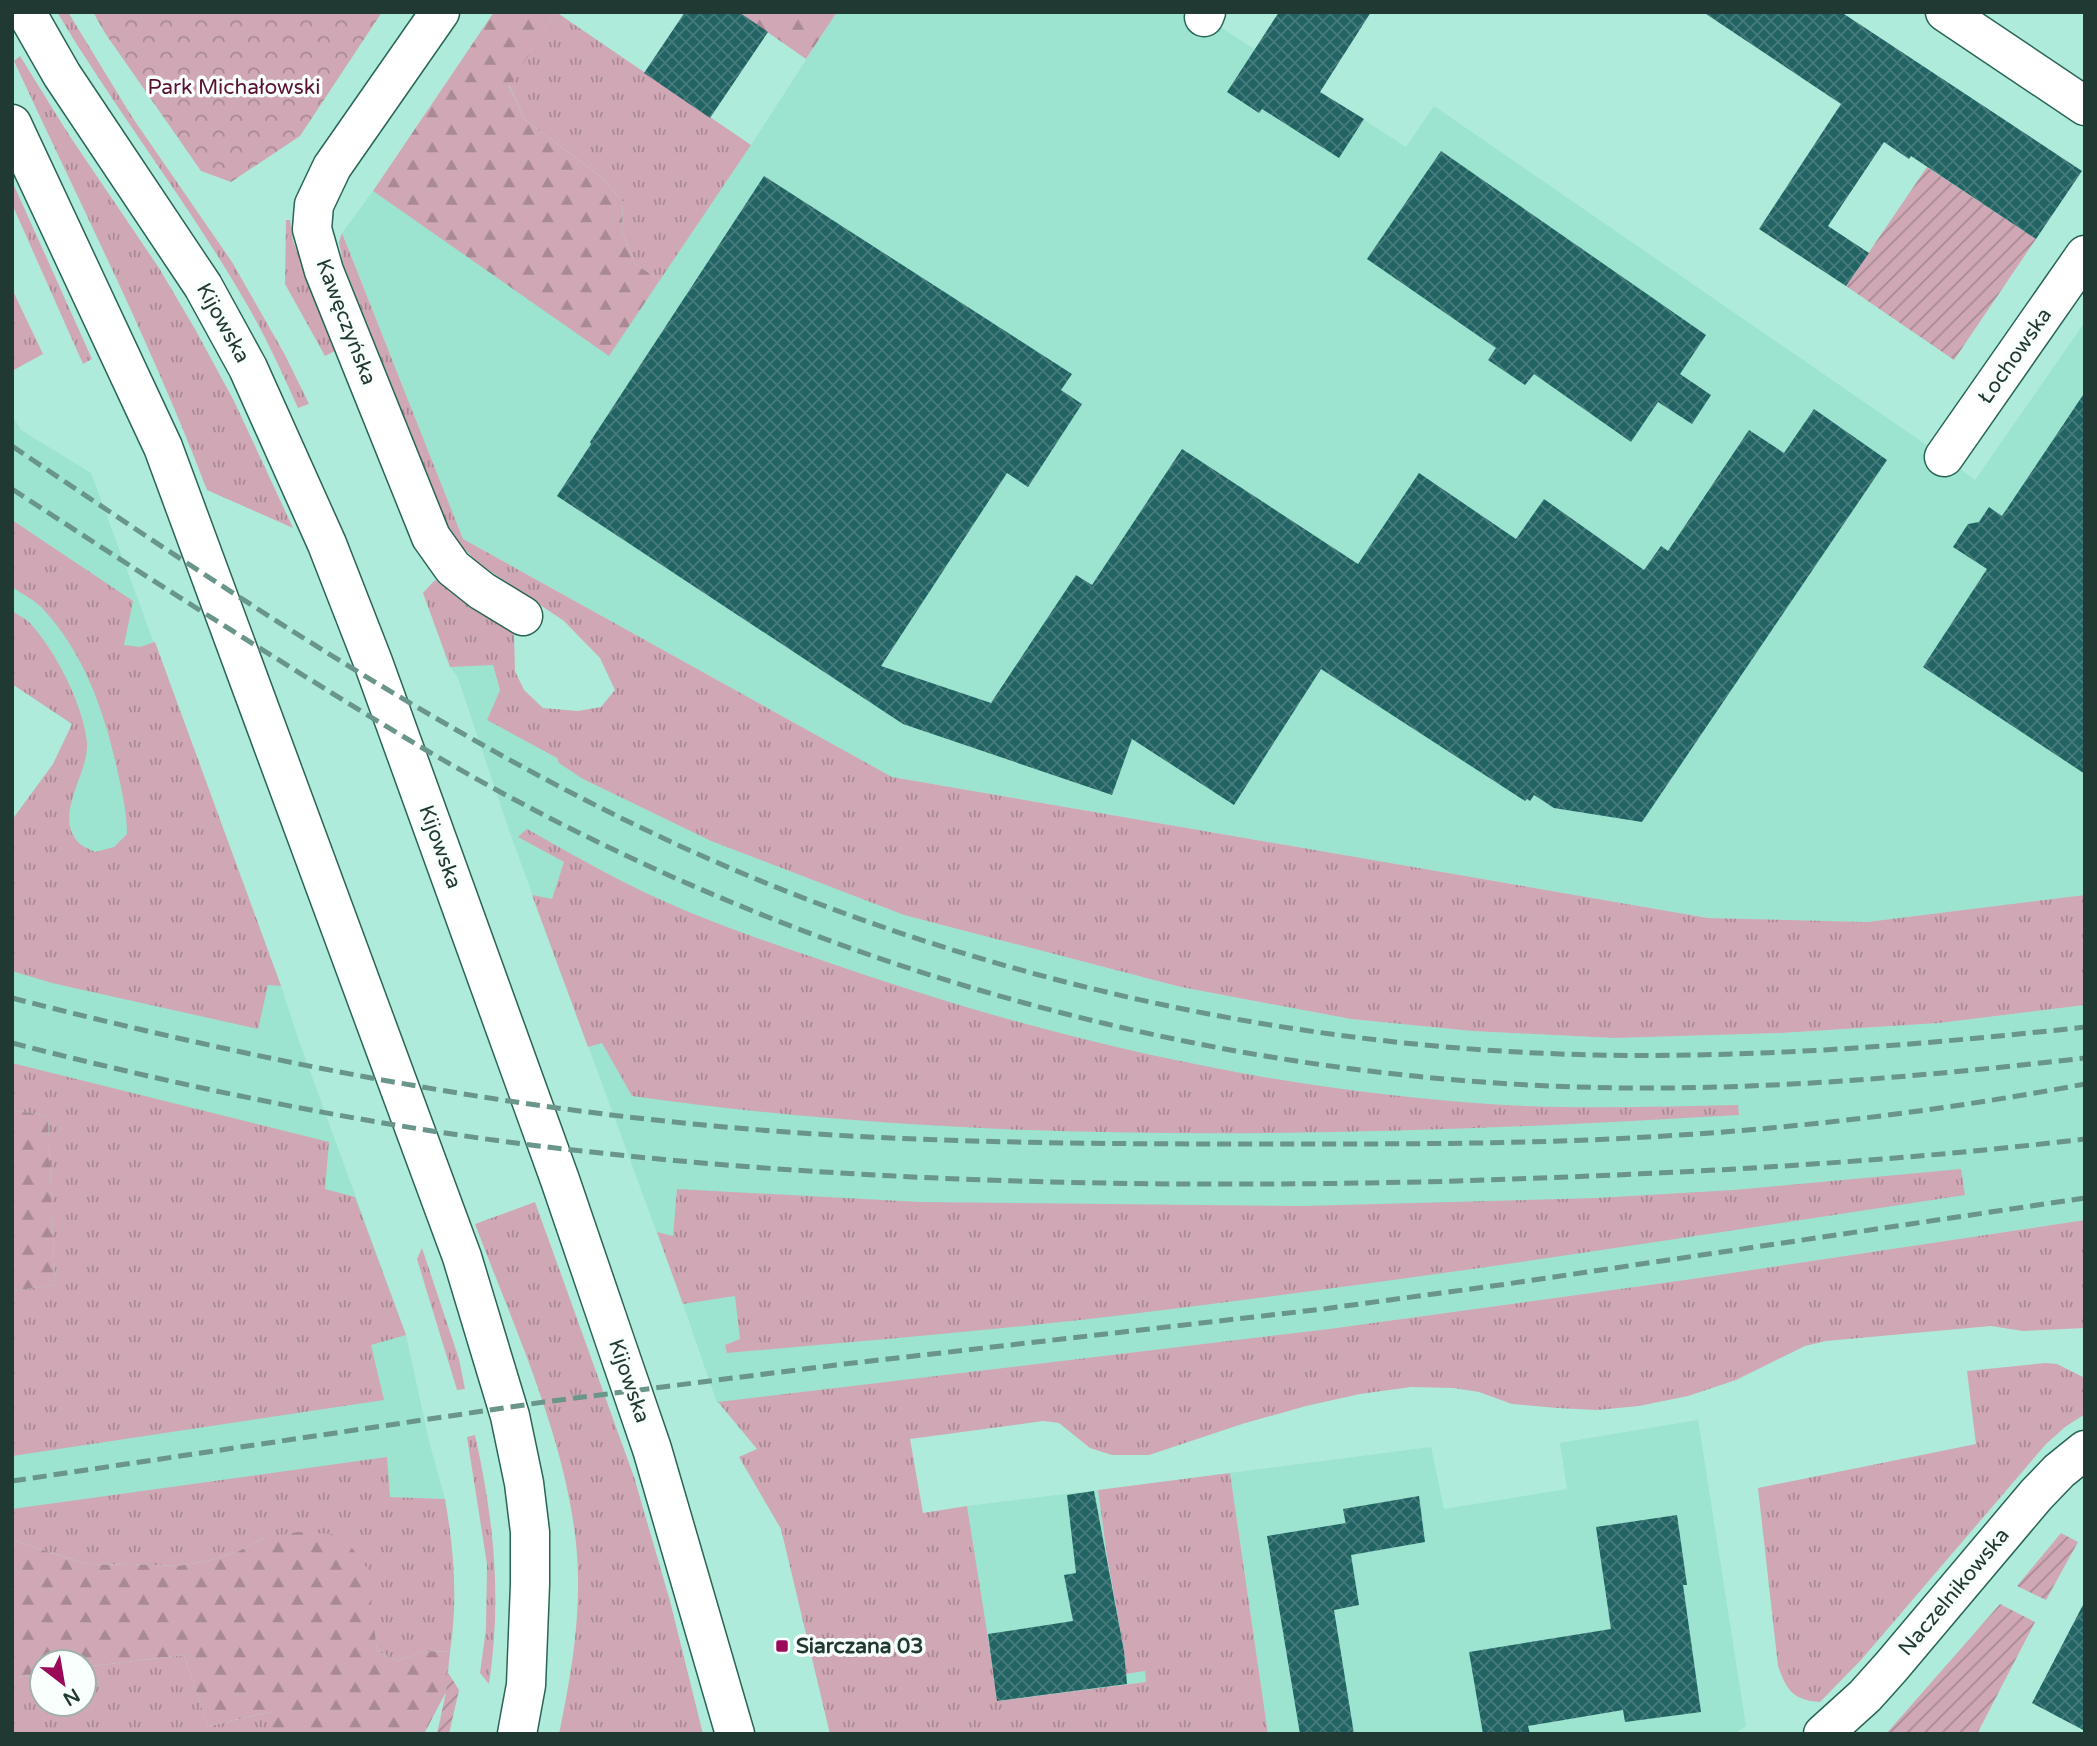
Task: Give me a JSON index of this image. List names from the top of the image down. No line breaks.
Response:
{"streets":{"street":["Kawęczyńska","Kijowska","Łochowska","Naczelnikowska"]},"parks":["Park Michałowski"],"places":{"transit":["Siarczana 03"]},"north":"bottom right"}
